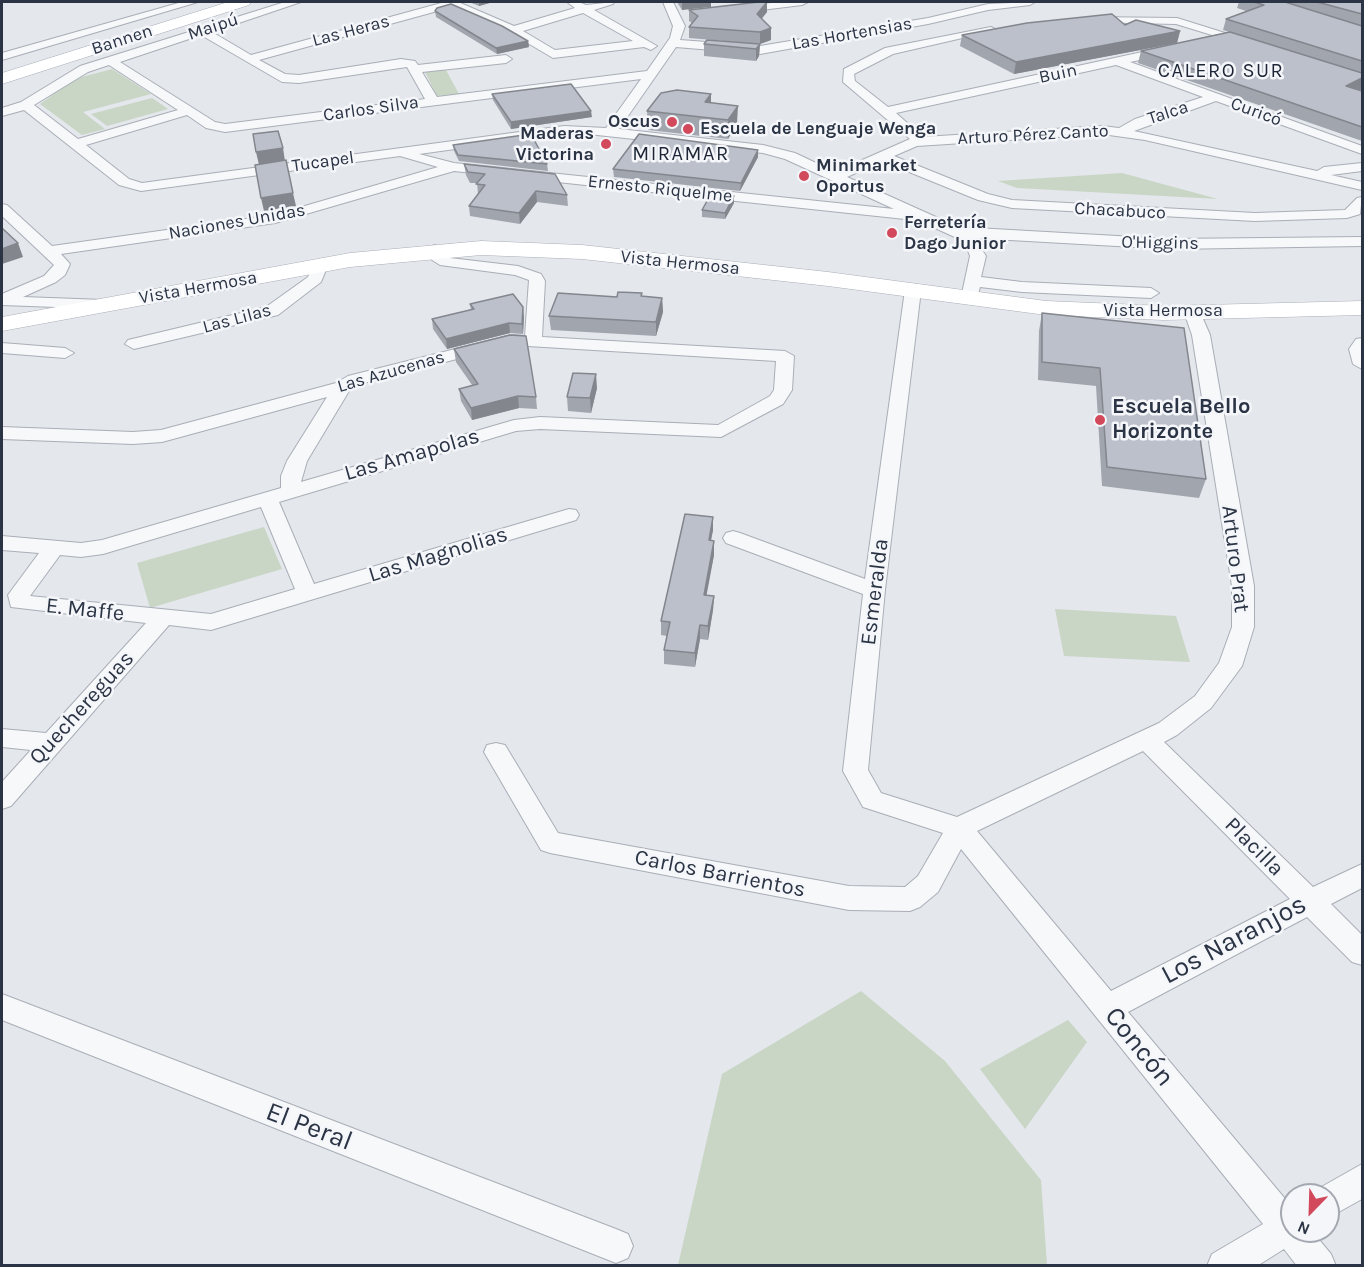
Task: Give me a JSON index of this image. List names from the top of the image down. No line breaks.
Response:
{"streets":{"main road":["Bannen","Vista Hermosa"],"street":["Maipú","Las Heras","Las Hortensias","Buin","Carlos Silva","Curicó","Talca","Arturo Pérez Canto","Tucapel","Ernesto Riquelme","Chacabuco","Naciones Unidas","O'Higgins","Las Lilas","Las Azucenas","Las Amapolas","Las Magnolias","Arturo Prat","Esmeralda","E. Maffe","Quechereguas","Placilla","Carlos Barrientos","Los Naranjos","Concón","El Peral"]},"crossings":[["Maipú","Carlos Silva"],["Maipú","Tucapel"],["Buin","Curicó"],["Curicó","Talca"],["Talca","Arturo Pérez Canto"],["Arturo Pérez Canto","Chacabuco"],["Tucapel","Ernesto Riquelme"],["Ernesto Riquelme","Naciones Unidas"],["Vista Hermosa","Las Lilas"],["Vista Hermosa","Arturo Prat"],["Vista Hermosa","Esmeralda"],["Las Azucenas","Las Amapolas"],["Las Amapolas","E. Maffe"],["Las Magnolias","E. Maffe"],["Arturo Prat","Esmeralda"],["Arturo Prat","Placilla"],["Arturo Prat","Carlos Barrientos"],["Arturo Prat","Concón"],["Esmeralda","Carlos Barrientos"],["Esmeralda","Concón"],["E. Maffe","Quechereguas"],["Placilla","Los Naranjos"],["Carlos Barrientos","Concón"],["Los Naranjos","Concón"]],"districts":["CALERO SUR","MIRAMAR"],"places":["Oscus","Escuela de Lenguaje Wenga","Maderas Victorina","Minimarket Oportus","Ferretería Dago Junior","Escuela Bello Horizonte"],"north":"bottom left"}
